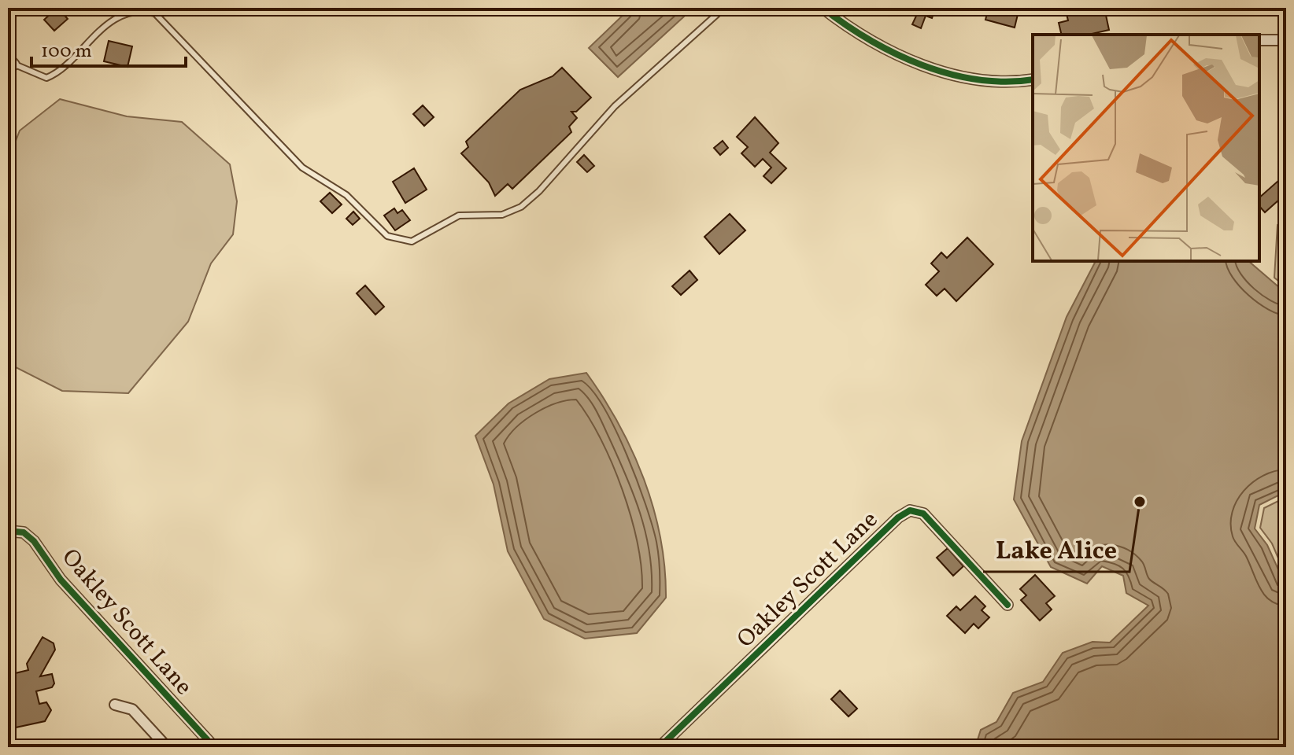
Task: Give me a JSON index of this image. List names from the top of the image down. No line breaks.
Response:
{"streets":{"street":["Oakley Scott Lane"]},"places":["Lake Alice"],"scale_bar":"100 m"}
